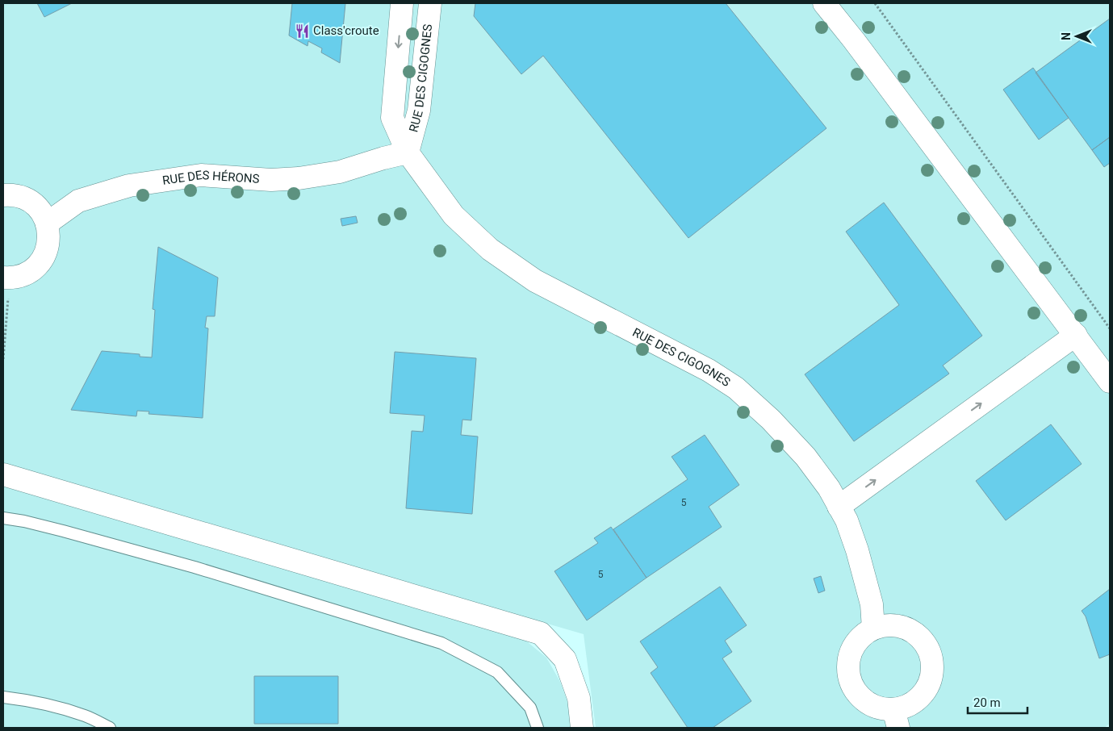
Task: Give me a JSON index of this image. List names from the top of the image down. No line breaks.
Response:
{"streets":{"street":["RUE DES CIGOGNES","RUE DES HÉRONS"]},"crossings":[["RUE DES CIGOGNES","RUE DES HÉRONS"]],"places":{"restaurant":["Class'croute"]},"house_numbers":["5","5"],"scale_bar":"20 m","north":"left"}
